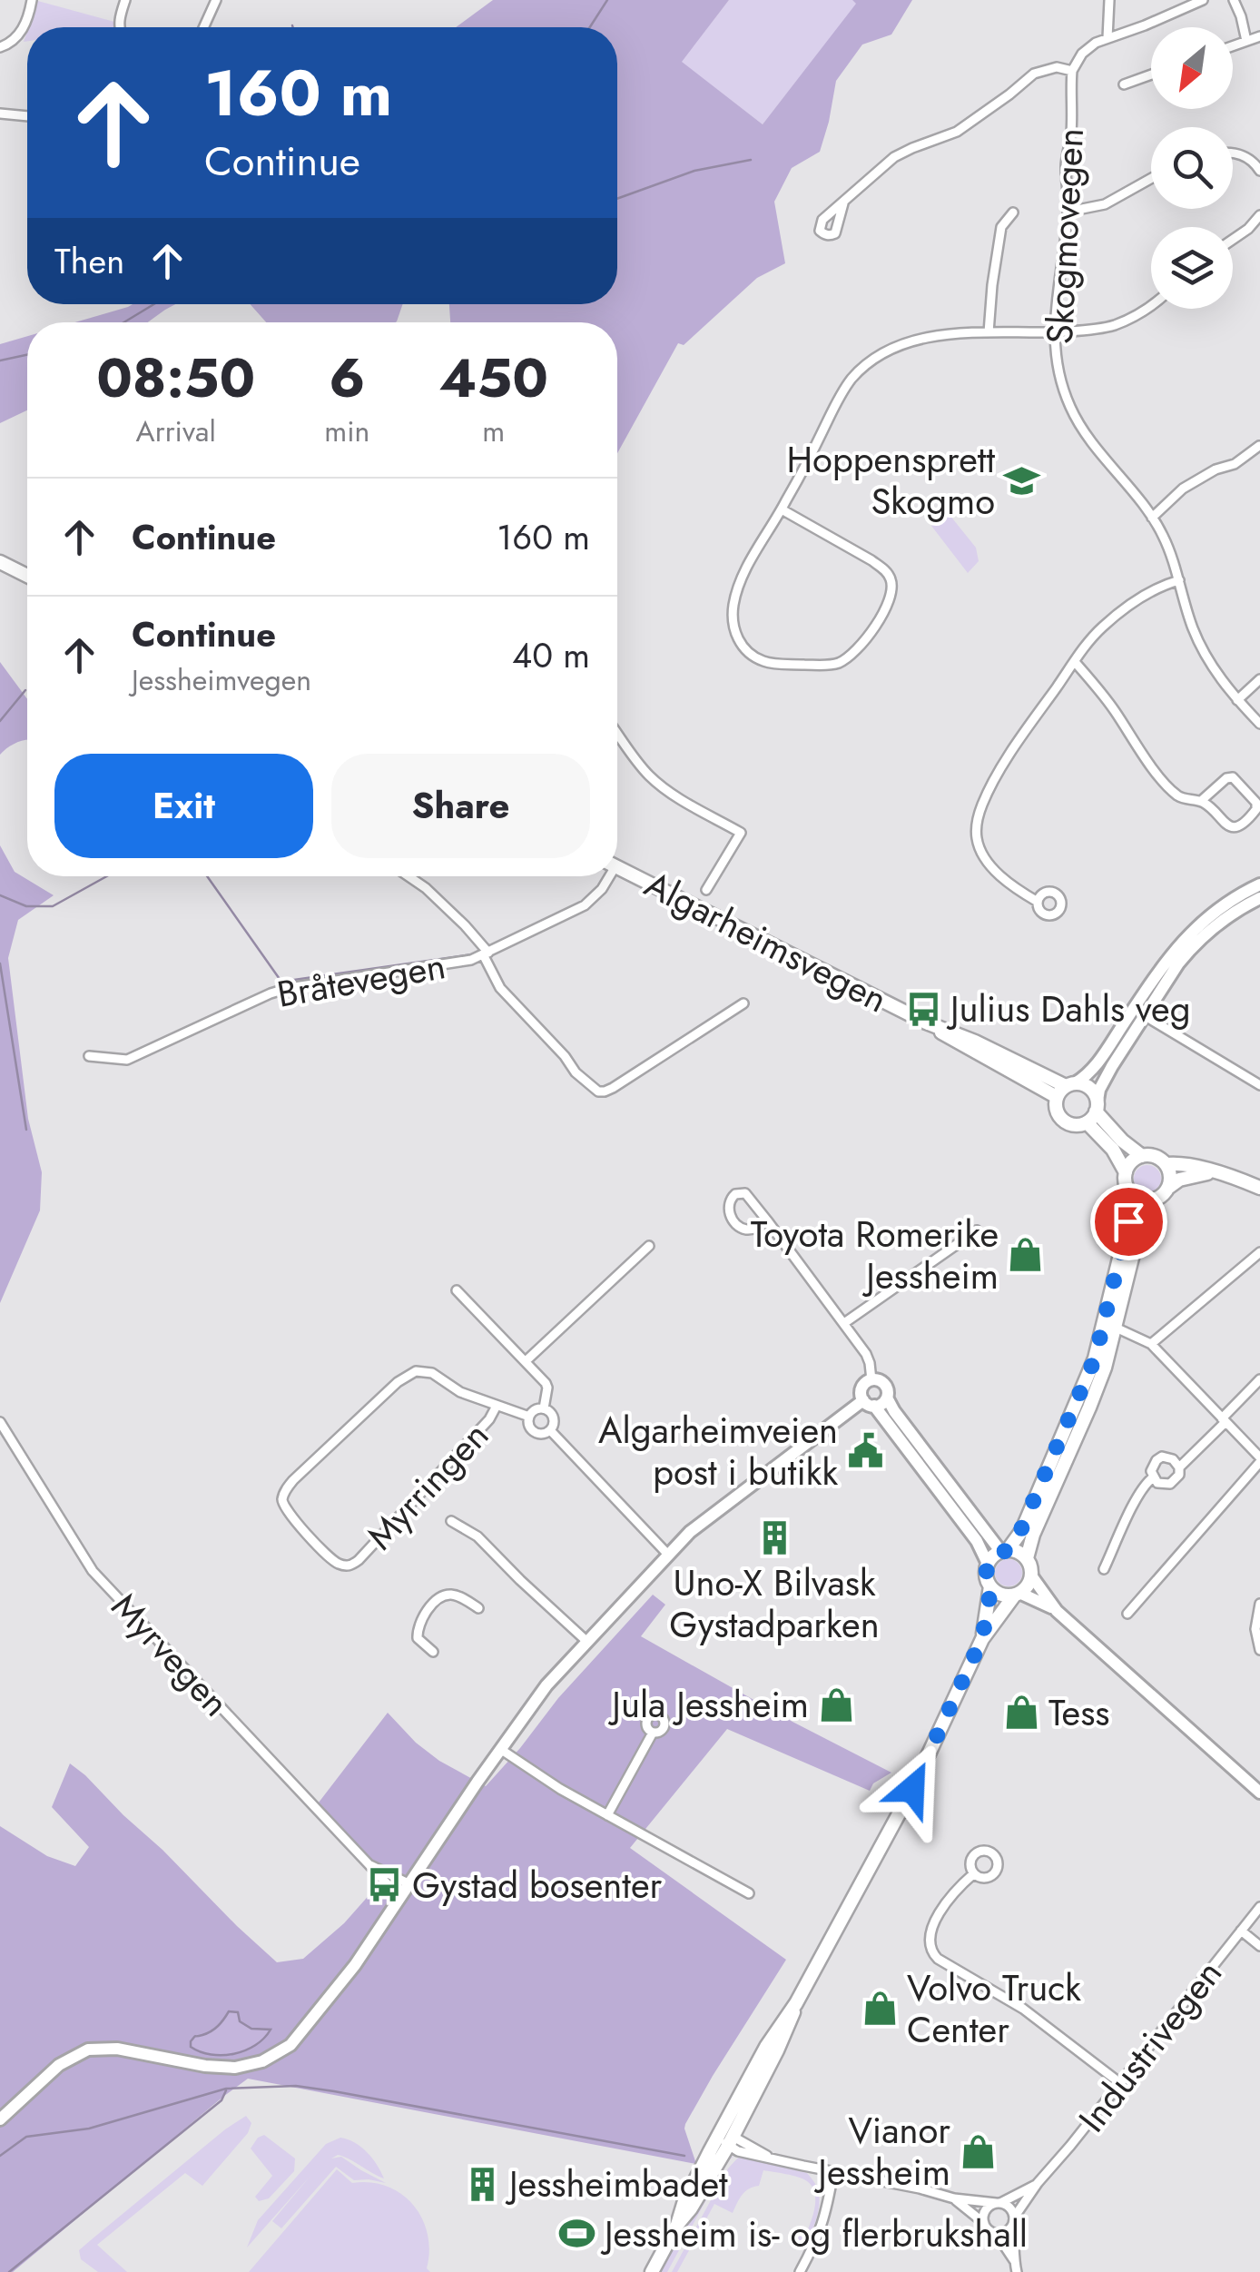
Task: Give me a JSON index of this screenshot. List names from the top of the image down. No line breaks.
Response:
{"streets":{"main road":["Algarheimsvegen"],"street":["Skogmovegen","Bråtevegen","Myrringen","Myrvegen","Industrivegen"]},"places":{"school or university":["Hoppensprett Skogmo"],"bus stop":["Julius Dahls veg","Gystad bosenter"],"shop":["Toyota Romerike Jessheim","Jula Jessheim","Tess","Volvo Truck Center","Vianor Jessheim"],"public building":["Algarheimveien post i butikk"],"building":["Uno-X Bilvask Gystadparken","Jessheimbadet"],"sports":["Jessheim is- og flerbrukshall"]},"north":"bottom left","page":{"turn":["160 m","Continue"],"then":"Then","eta":["08:50","Arrival","6","min","450","m"],"list":[{"name":"Continue","value":"160 m"},{"name":"Continue","note":"Jessheimvegen","value":"40 m"}],"buttons":["Exit","Share"]}}
